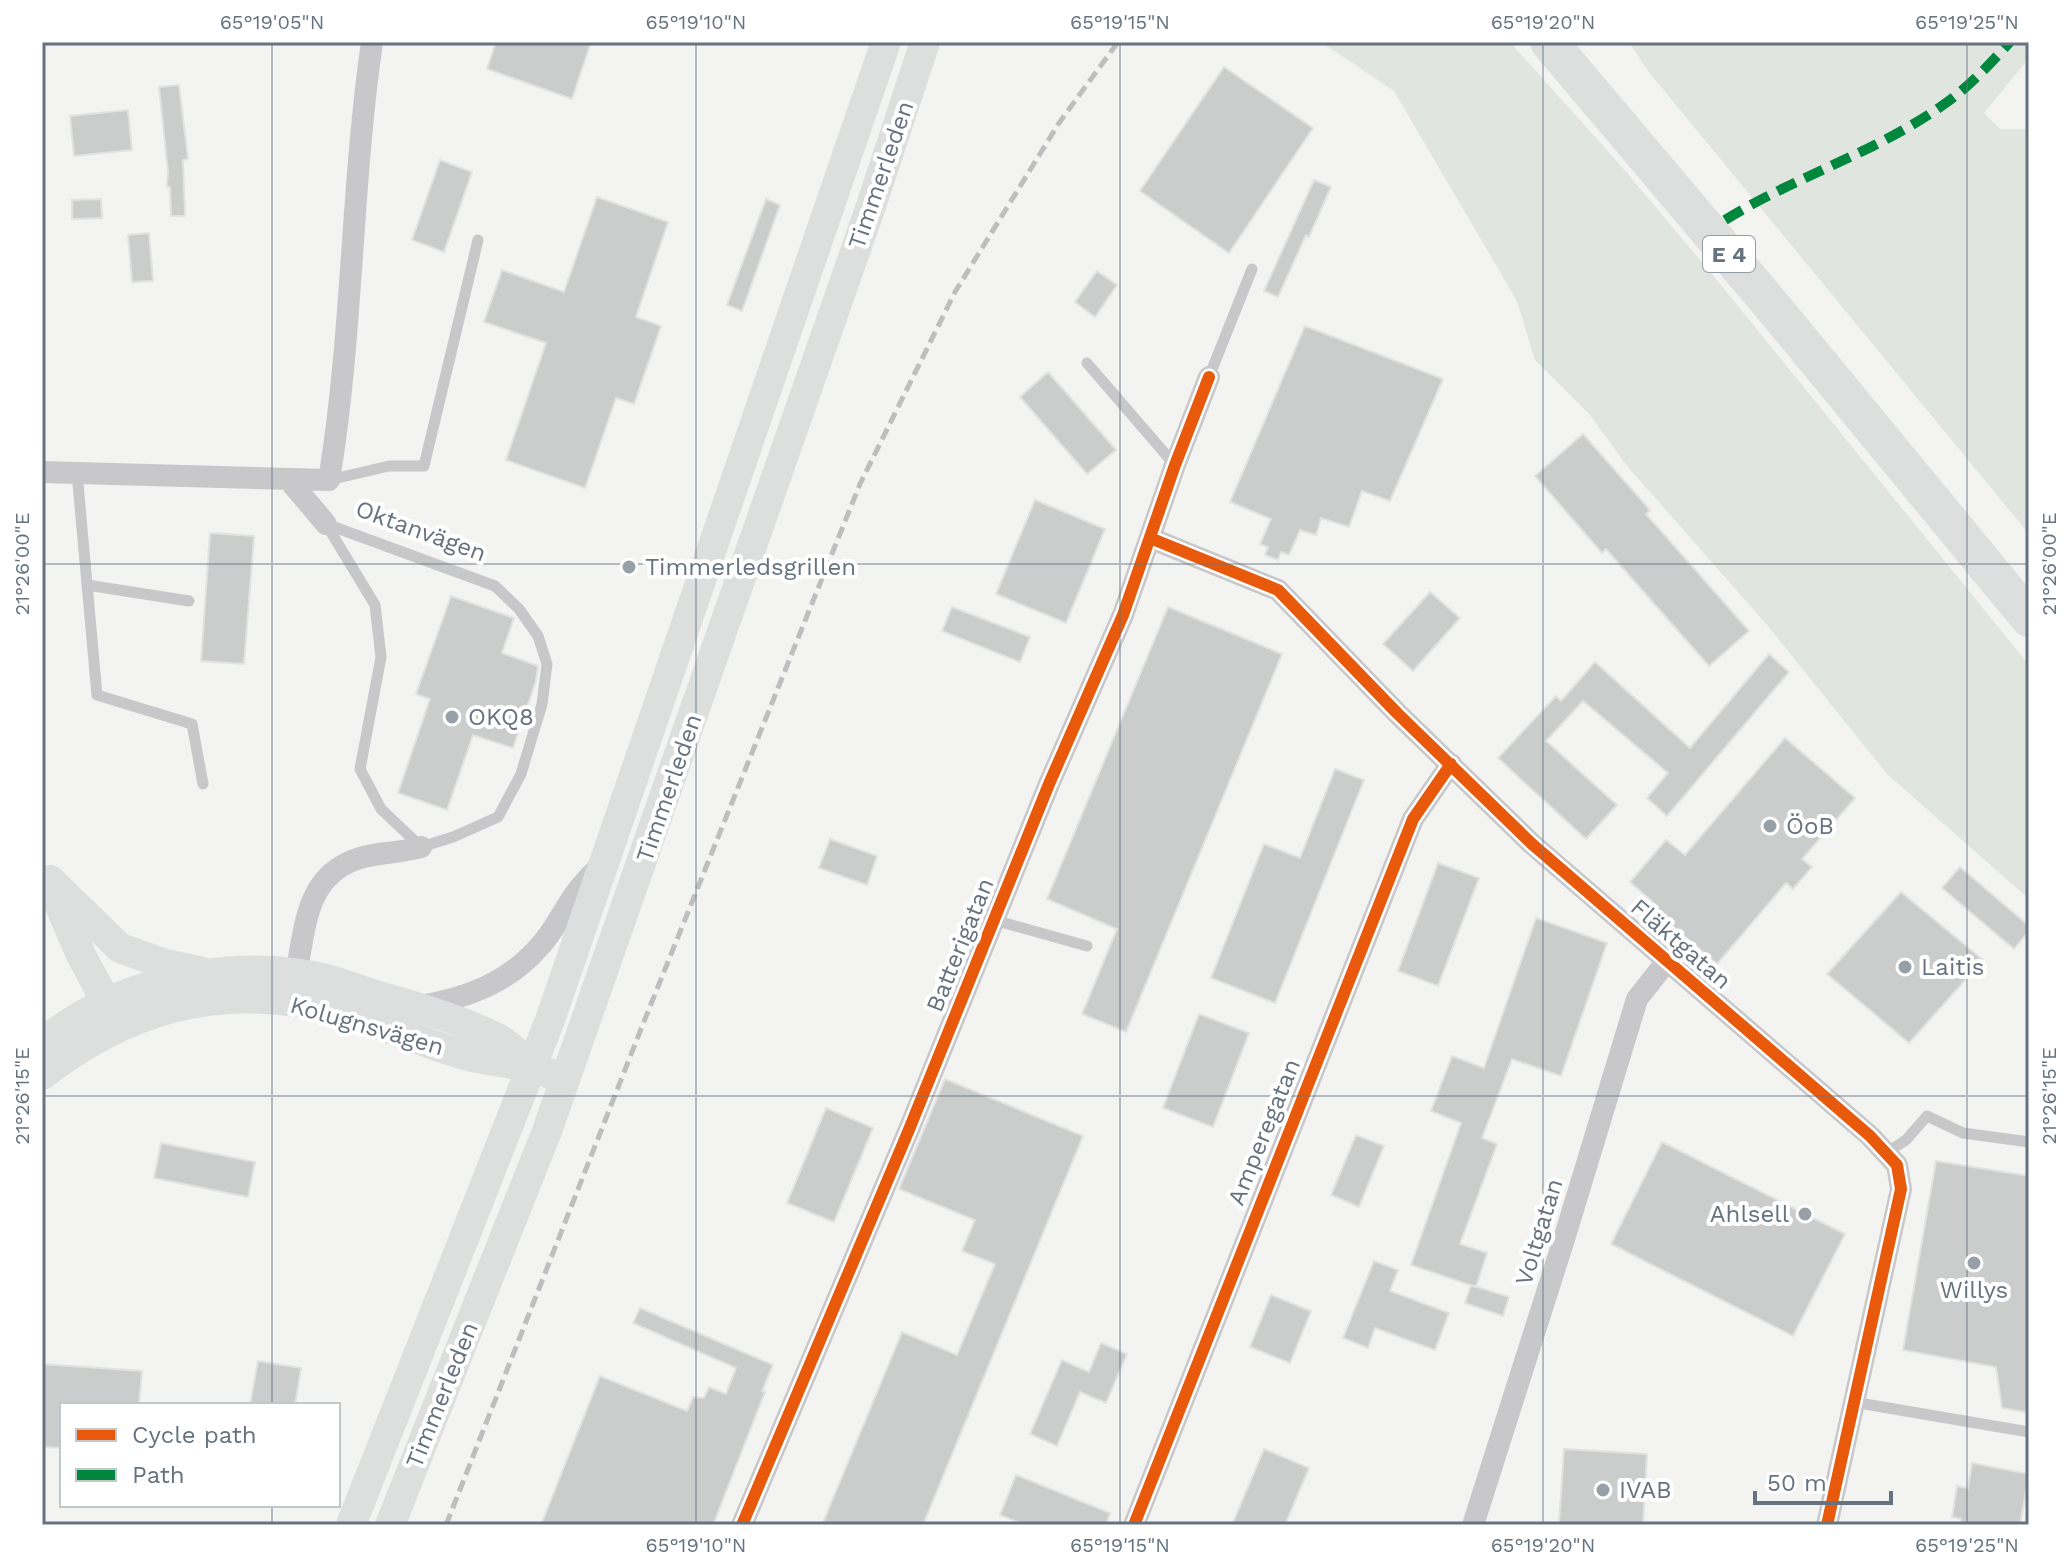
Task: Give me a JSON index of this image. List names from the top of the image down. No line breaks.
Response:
{"streets":{"highway":["E 4"],"main road":["Timmerleden","Kolugnsvägen"],"street":["Oktanvägen","Fläktgatan","Batterigatan","Amperegatan","Voltgatan"]},"crossings":[["Timmerleden","Kolugnsvägen"],["Oktanvägen","Kolugnsvägen"],["Fläktgatan","Batterigatan"],["Fläktgatan","Amperegatan"],["Fläktgatan","Voltgatan"]],"places":["Timmerledsgrillen","OKQ8","ÖoB","Laitis","Ahlsell","Willys","IVAB"],"legend":["Cycle path","Path"],"scale_bar":"50 m","coordinates":["65°19'05\"N","65°19'10\"N","65°19'15\"N","65°19'20\"N","65°19'25\"N","21°26'00\"E","21°26'15\"E"]}
